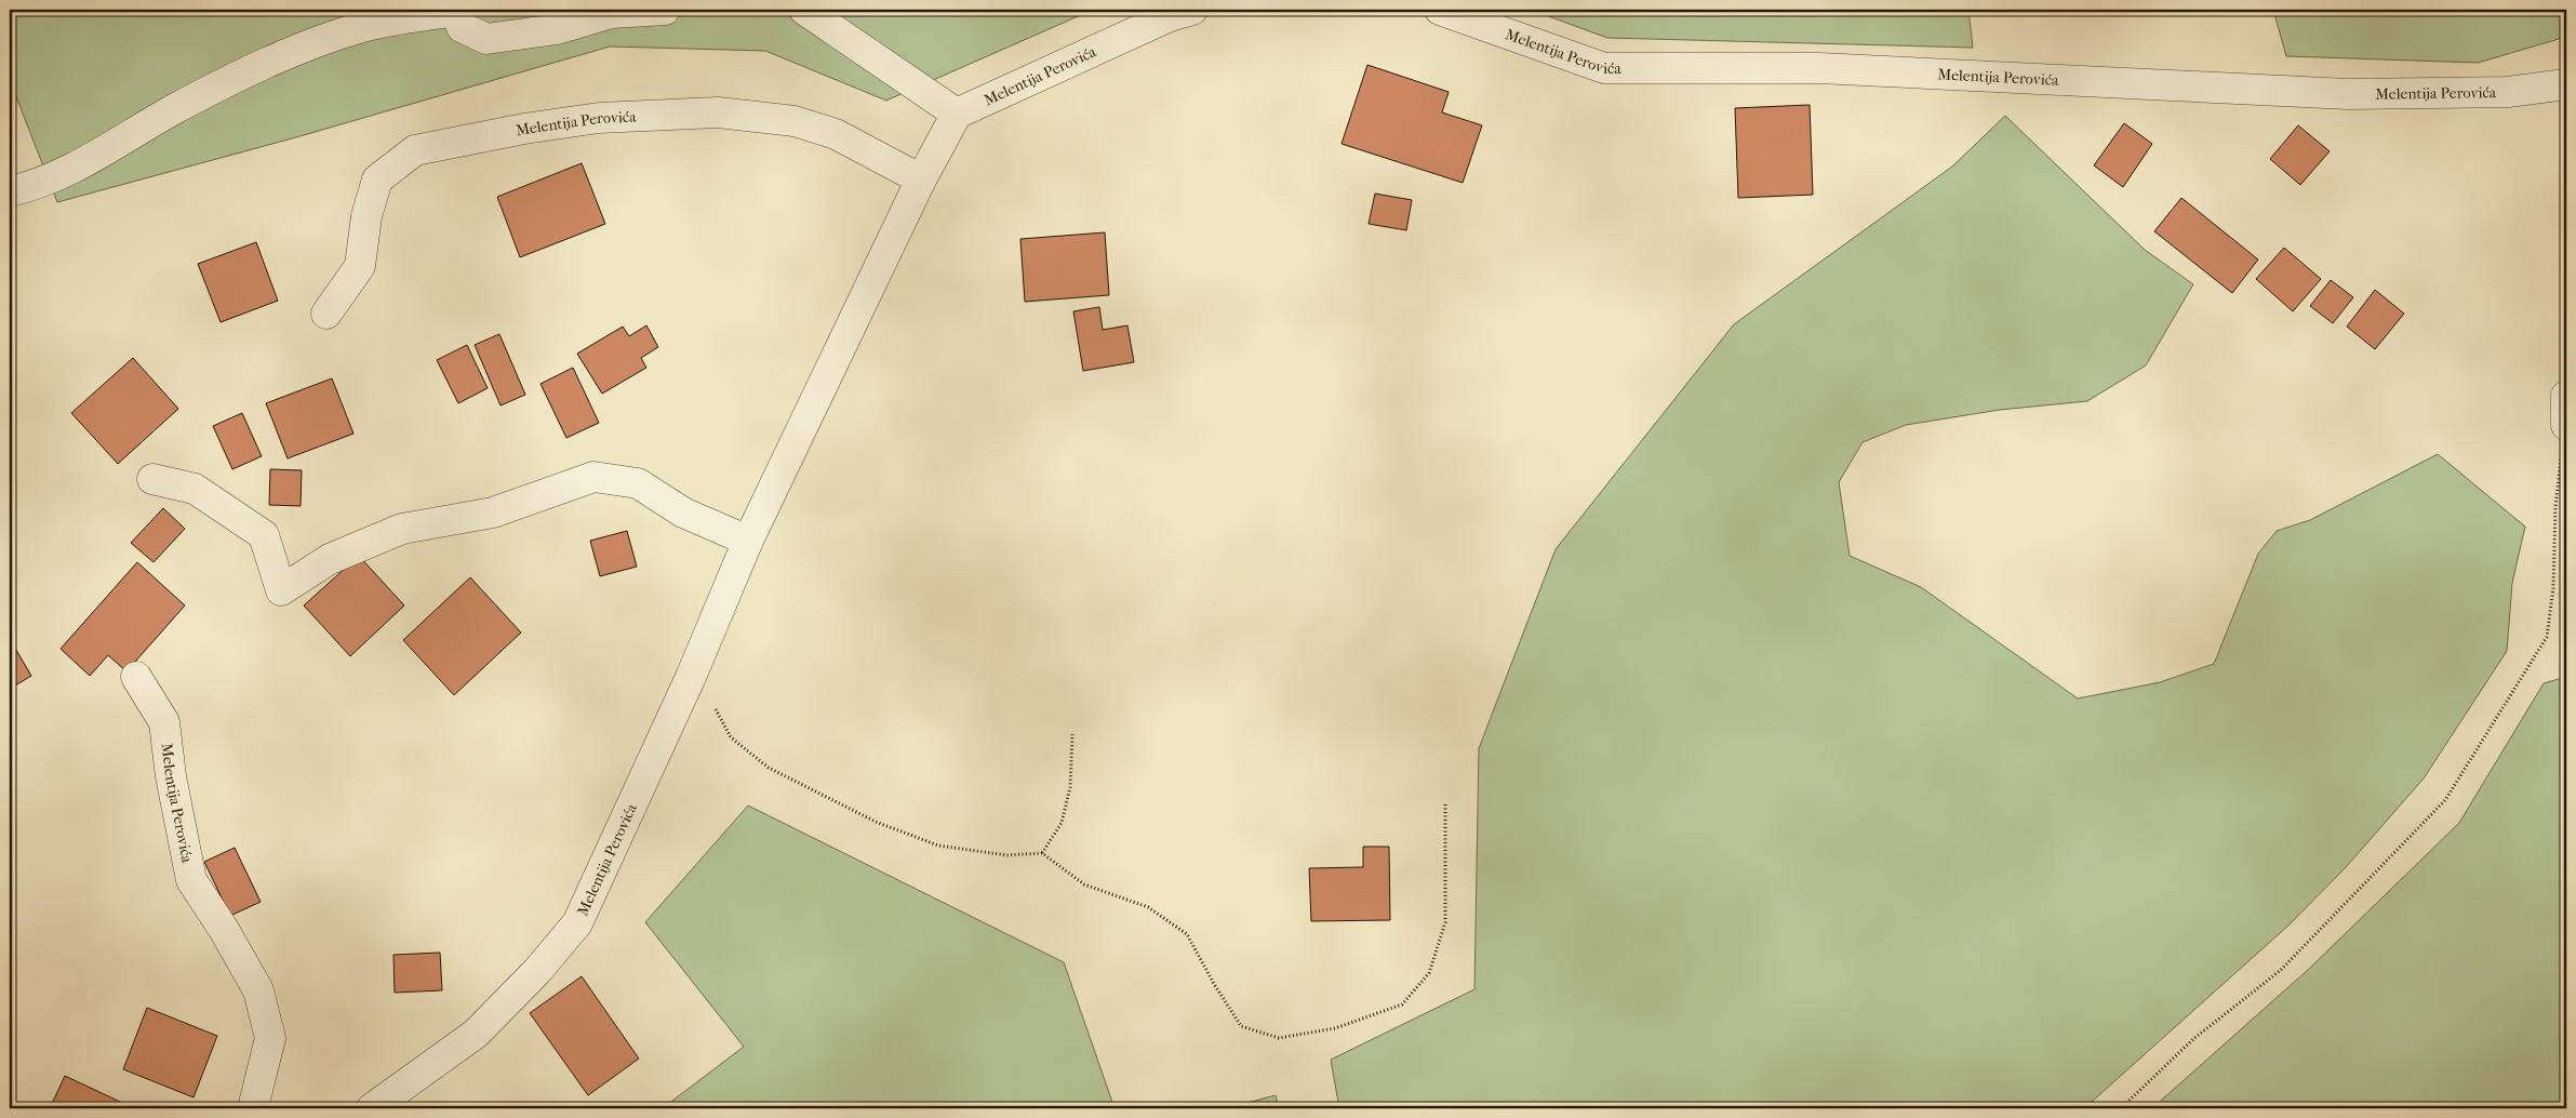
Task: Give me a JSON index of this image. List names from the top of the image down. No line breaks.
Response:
{"streets":{"street":["Melentija Perovića"]}}
